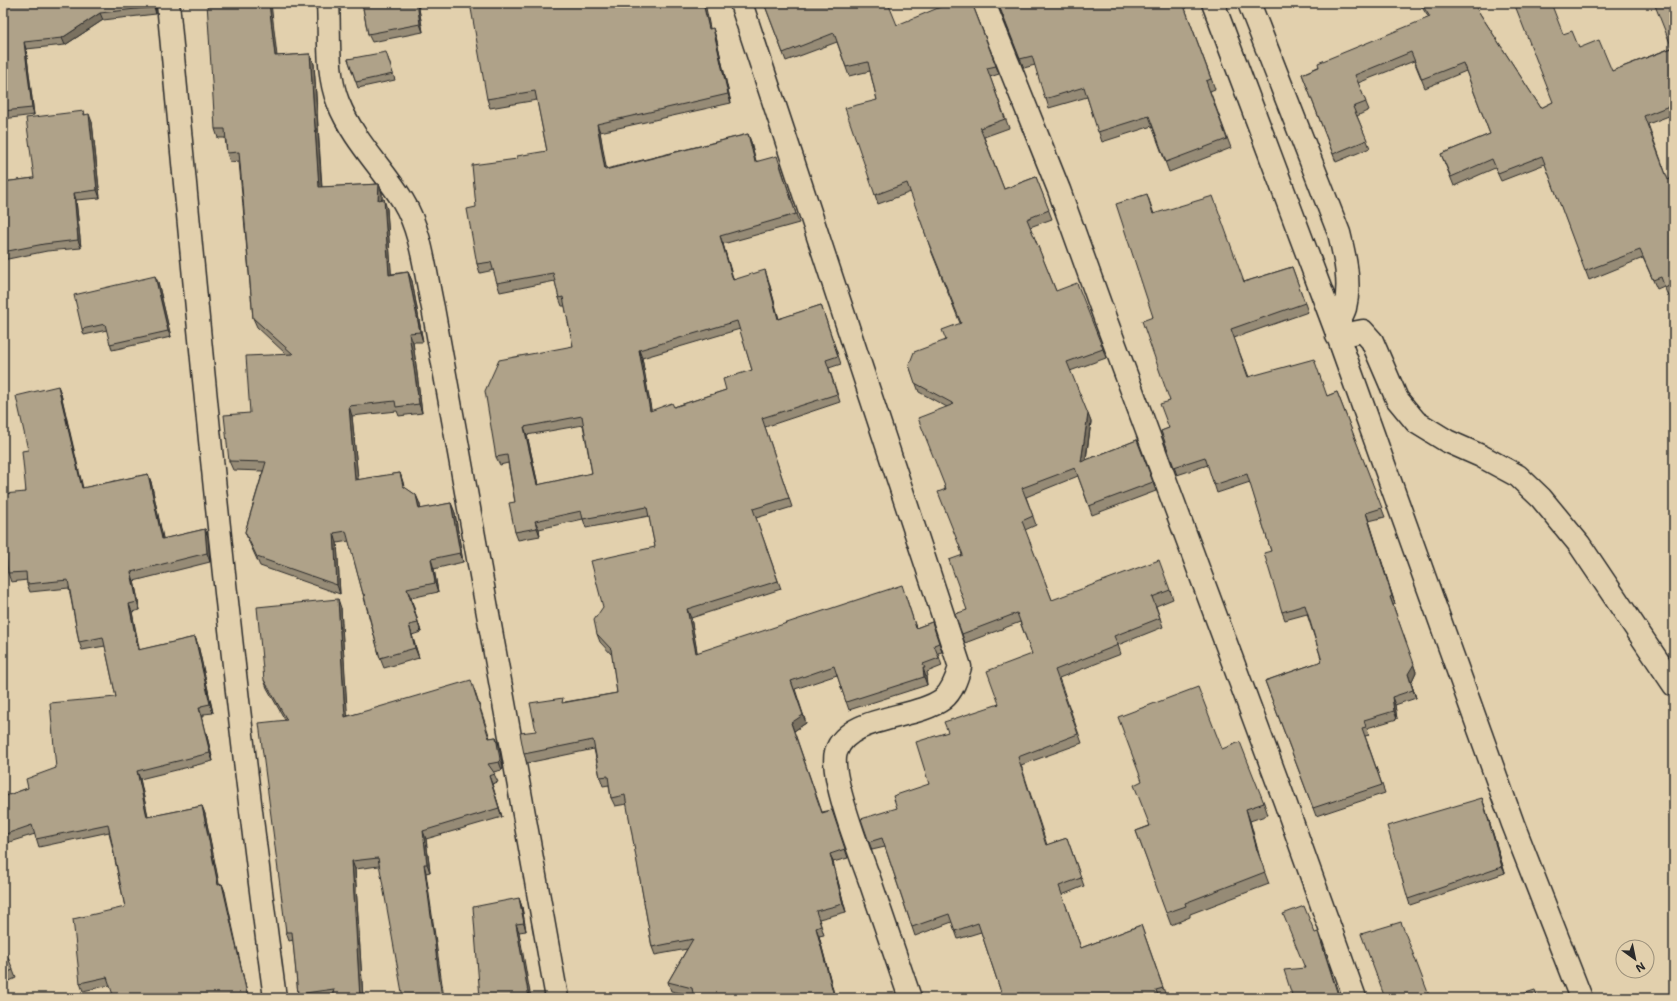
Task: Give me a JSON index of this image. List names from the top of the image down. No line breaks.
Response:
{"north":"bottom right"}
